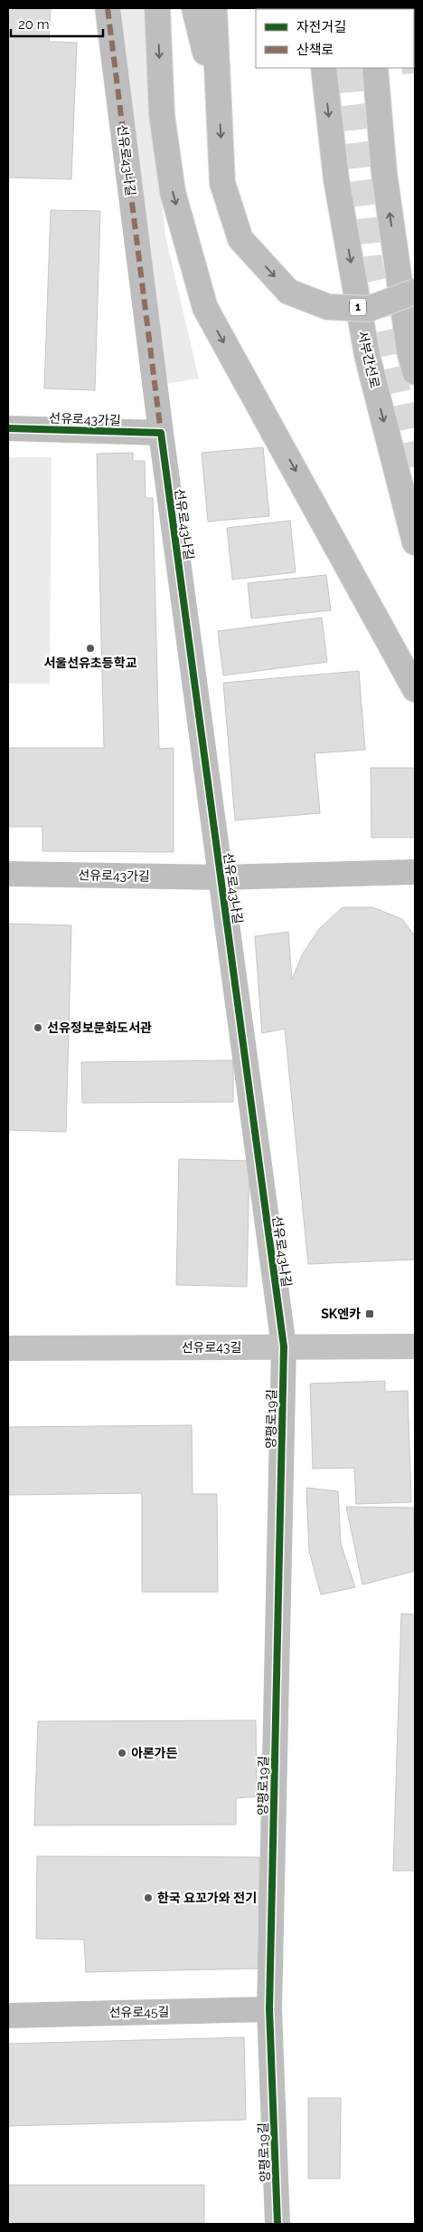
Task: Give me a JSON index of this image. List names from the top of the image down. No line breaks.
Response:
{"streets":{"street":["선유로43나길","1","서부간선로","선유로43가길","선유로43길","양평로19길","선유로45길"]},"crossings":[["선유로43나길","선유로43가길"],["선유로43나길","선유로43길"],["선유로43나길","양평로19길"],["선유로43길","양평로19길"],["양평로19길","선유로45길"]],"places":{"other":["서울선유초등학교","선유정보문화도서관","아론가든","한국 요꼬가와 전기"],"transit":["SK엔카"]},"legend":["자전거길","산책로"],"scale_bar":"20 m"}
